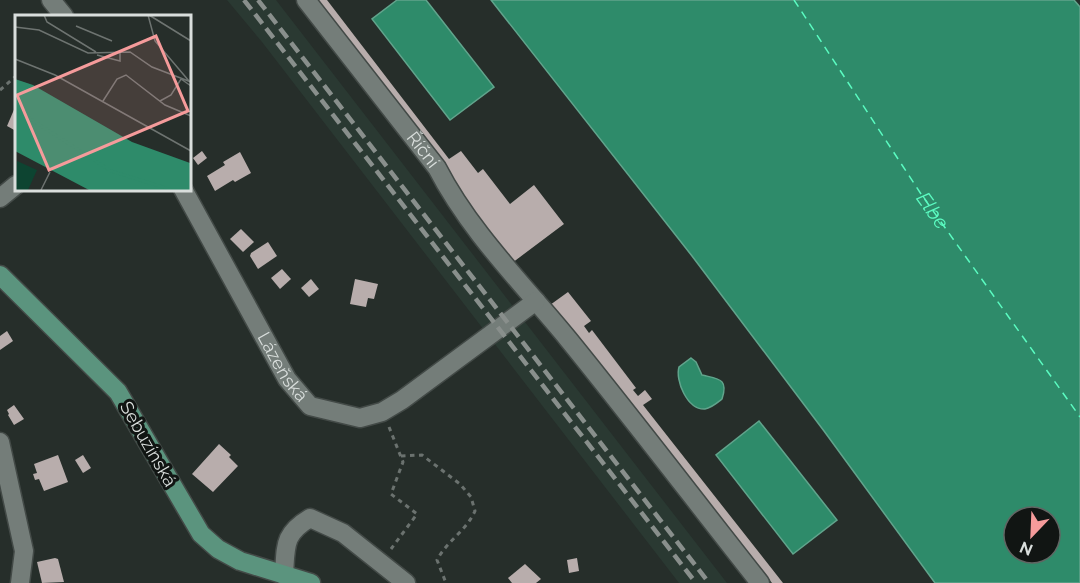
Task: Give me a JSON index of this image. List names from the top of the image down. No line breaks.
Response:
{"streets":{"main road":["Sebuzínská"],"street":["Říční","Lázeňská"]},"crossings":[["Říční","Lázeňská"]],"water":["Elbe"],"north":"bottom left"}
